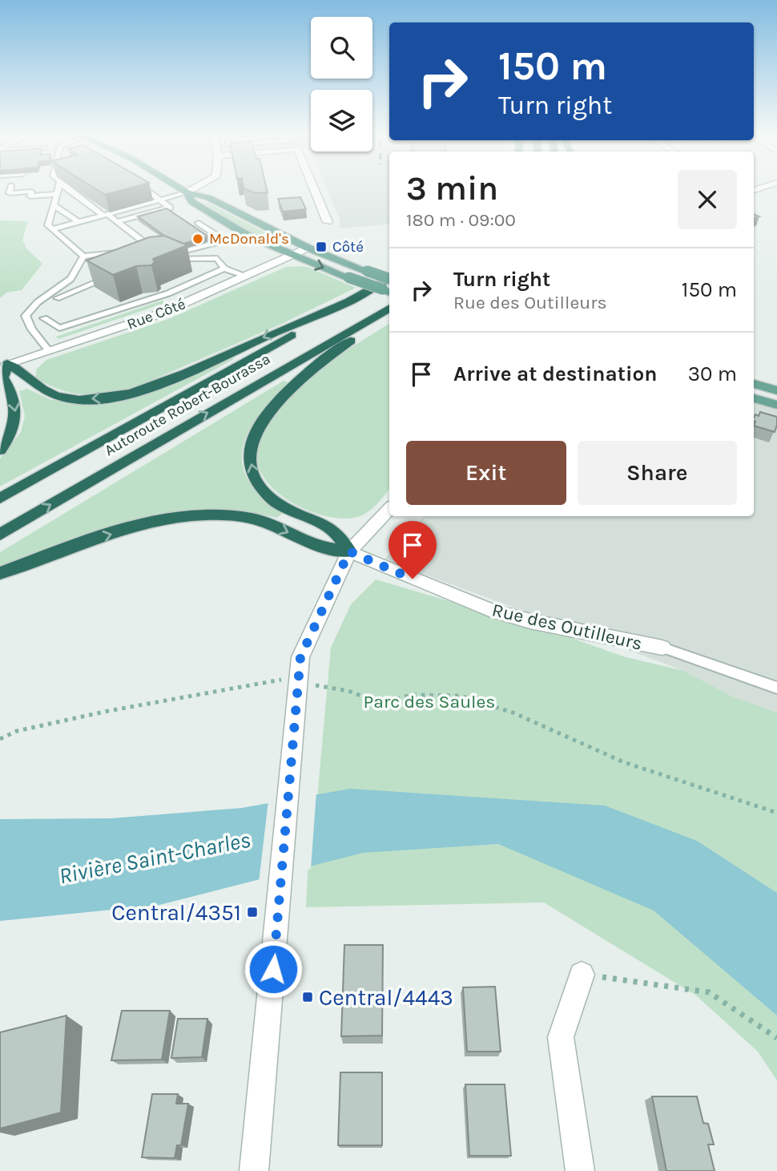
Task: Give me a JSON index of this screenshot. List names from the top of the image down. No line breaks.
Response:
{"streets":{"highway":["Autoroute Robert-Bourassa"],"street":["Rue Côté","Rue des Outilleurs"]},"water":["Rivière Saint-Charles"],"parks":["Parc des Saules"],"places":{"other":["McDonald's"],"transit":["Côté","Central/4351","Central/4443"]},"page":{"turn":["150 m","Turn right"],"heading":["3 min","180 m · 09:00"],"list":[{"name":"Turn right","note":"Rue des Outilleurs","value":"150 m"},{"name":"Arrive at destination","value":"30 m"}],"buttons":["Exit","Share"]}}
